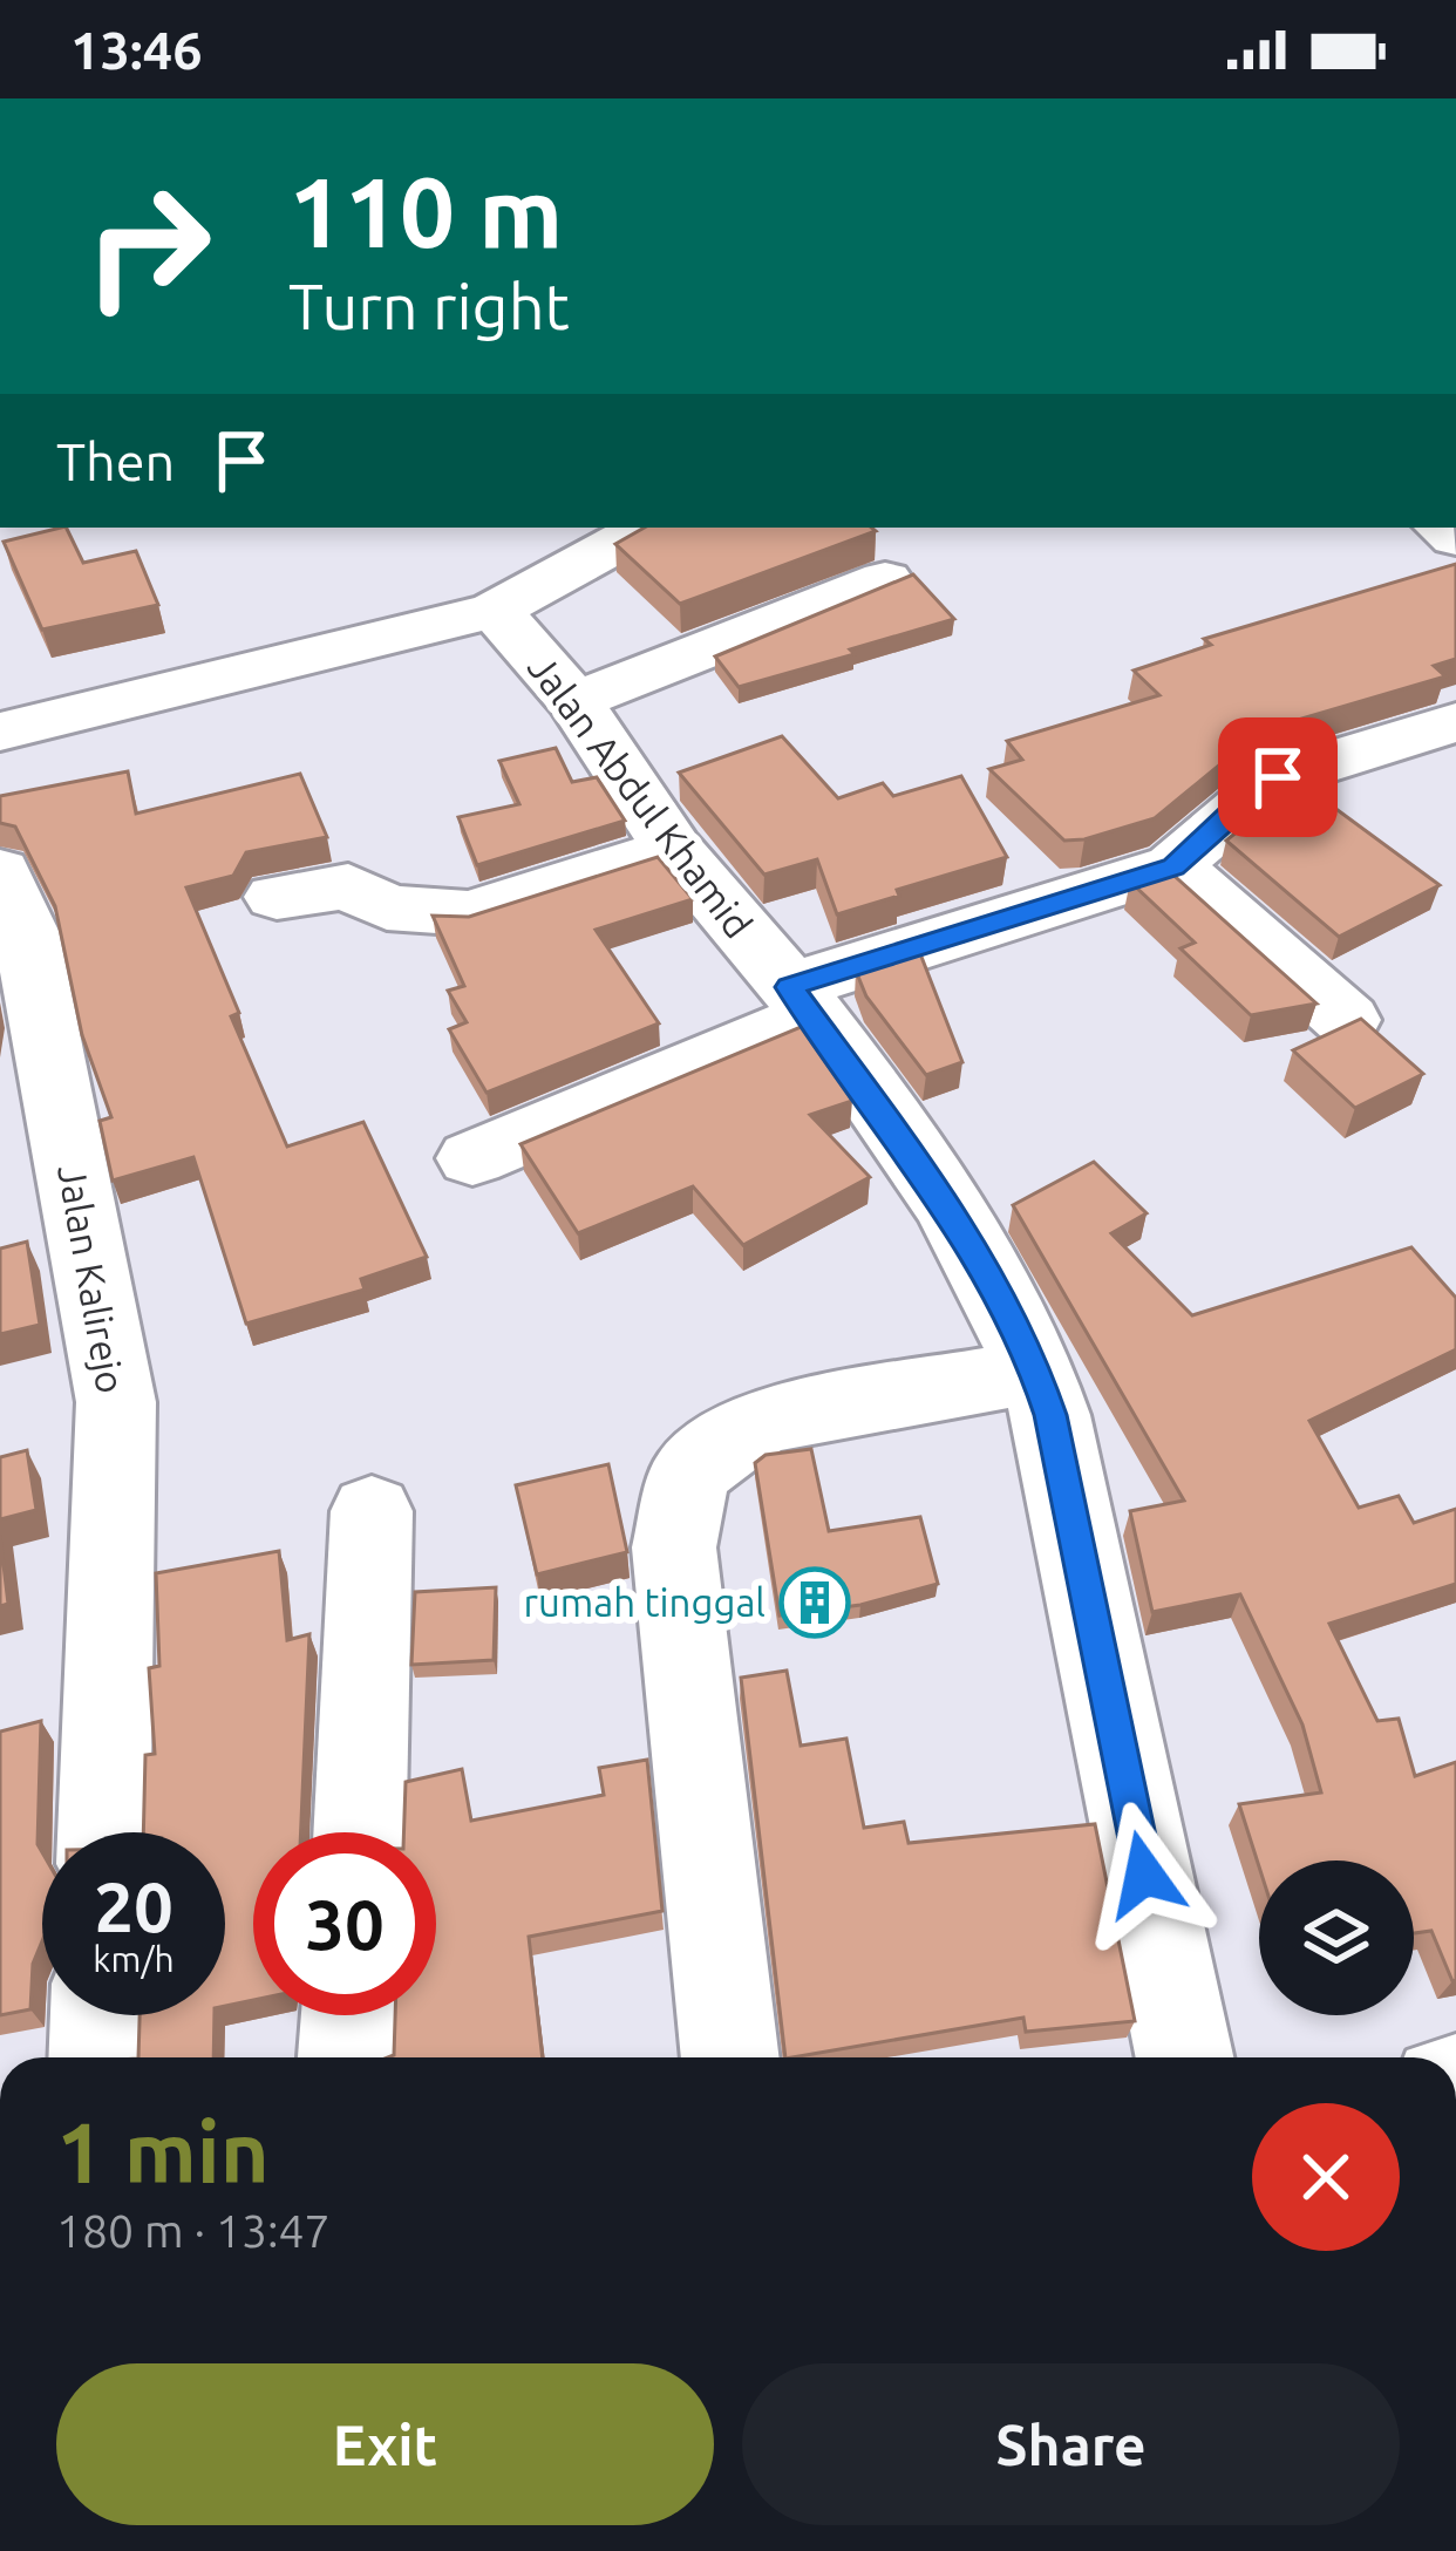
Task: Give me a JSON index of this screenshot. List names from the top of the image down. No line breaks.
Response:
{"streets":{"street":["Jalan Abdul Khamid","Jalan Kalirejo"]},"places":{"building":["rumah tinggal"]},"page":{"status":"13:46","turn":["110 m","Turn right"],"then":"Then","speed":"20 km/h","limit":"30","heading":["1 min","180 m · 13:47"],"buttons":["Exit","Share"]}}
